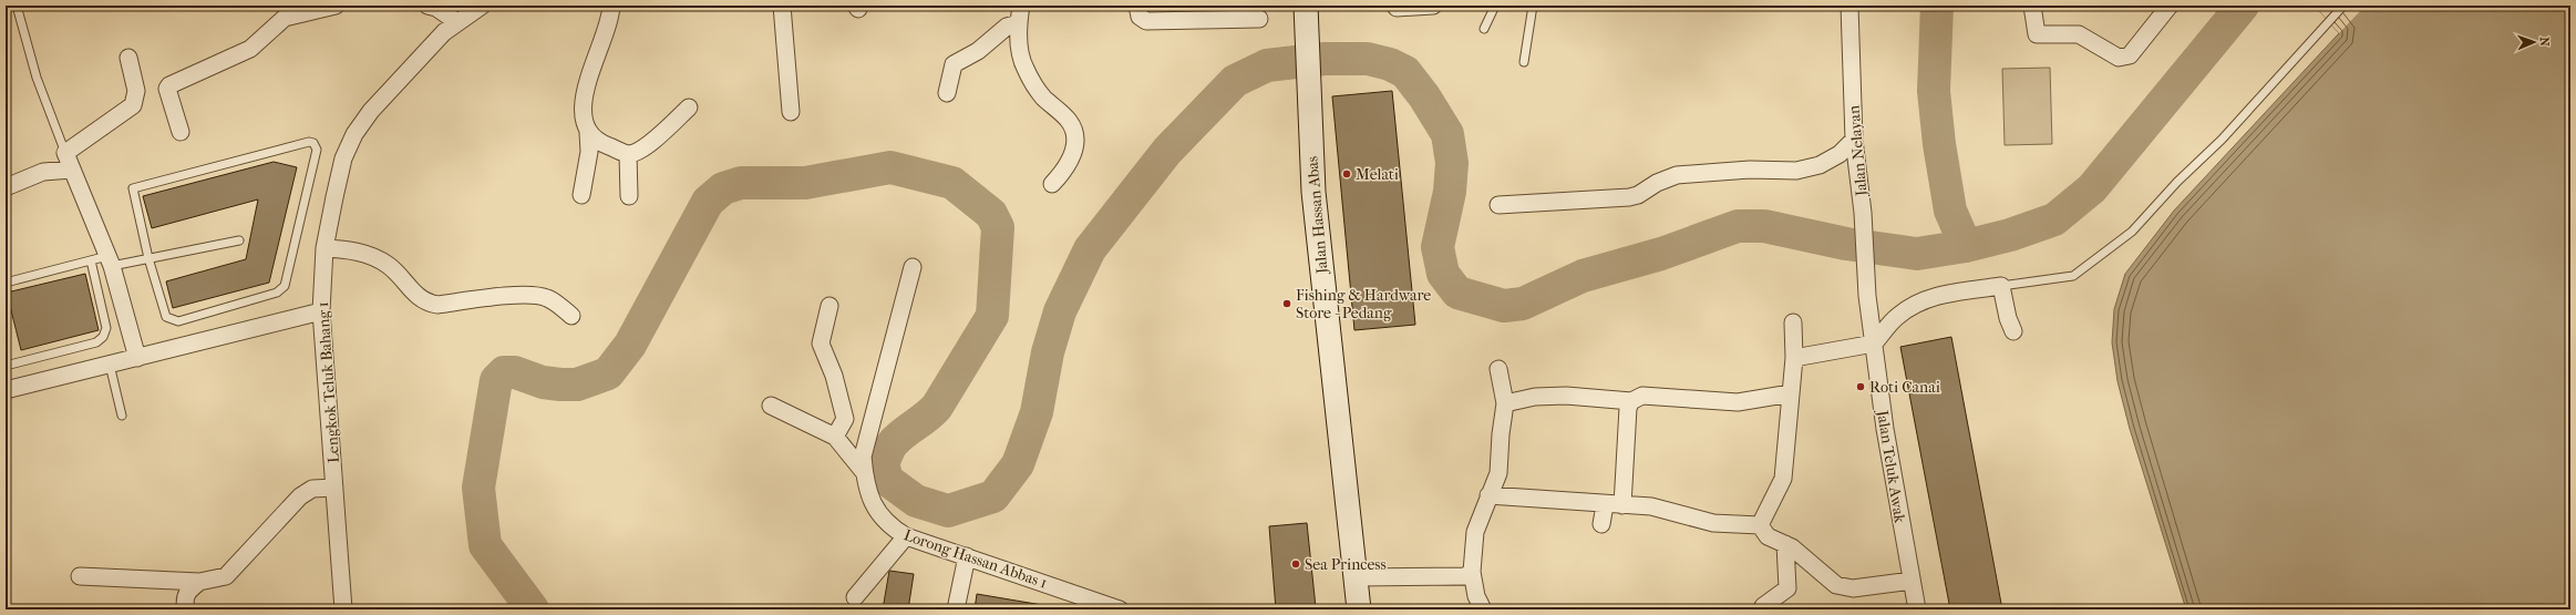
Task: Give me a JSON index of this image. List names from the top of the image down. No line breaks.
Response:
{"streets":{"main road":["Jalan Hassan Abas"],"street":["Jalan Nelayan","Lengkok Teluk Bahang 1","Jalan Teluk Awak","Lorong Hassan Abbas 1"]},"crossings":[["Jalan Nelayan","Jalan Teluk Awak"]],"places":["Melati","Fishing & Hardware Store - Pedang","Roti Canai","Sea Princess"],"north":"right"}
